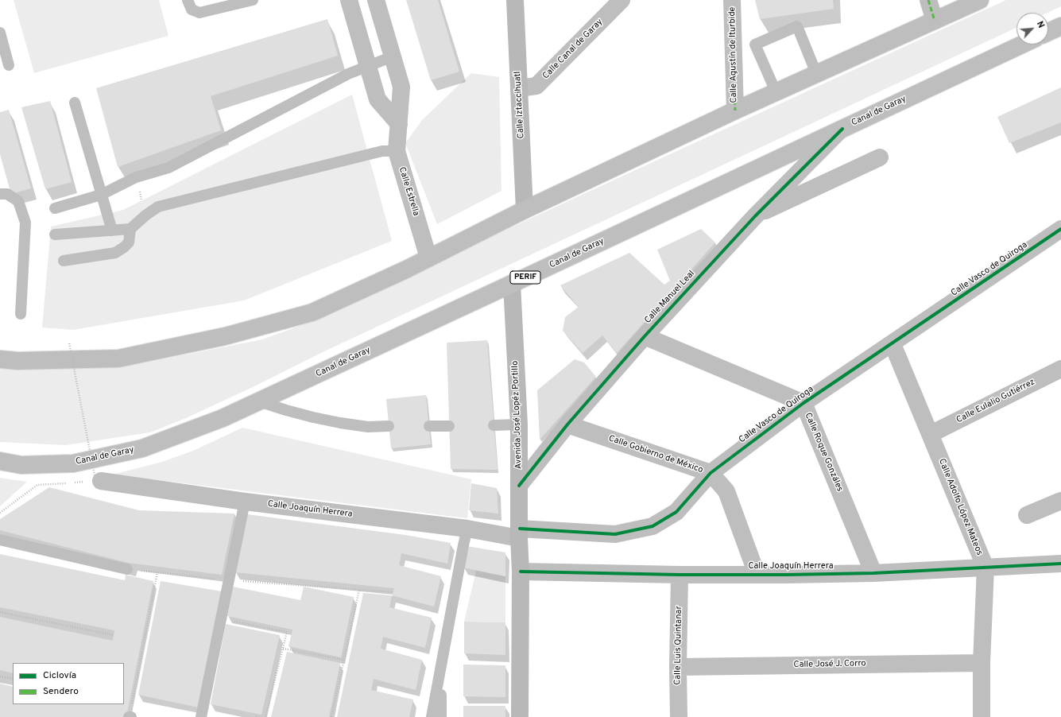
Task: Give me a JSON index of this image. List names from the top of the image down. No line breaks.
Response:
{"streets":{"street":["Calle Canal de Garay","Calle Agustín de Iturbide","Calle Iztaccihuatl","Canal de Garay","Calle Estrella","Calle Vasco de Quiroga","PERIF","Calle Manuel Leal","Calle Eulalio Gutiérrez","Avenida José Lopéz Portillo","Calle Roque Gonzáles","Calle Gobierno de México","Calle Adolfo López Mateos","Calle Joaquín Herrera","Calle Luis Quintanar","Calle José J. Corro"]},"crossings":[["Calle Canal de Garay","Calle Iztaccihuatl"],["Canal de Garay","Calle Manuel Leal"],["Canal de Garay","Avenida José Lopéz Portillo"],["Calle Vasco de Quiroga","Avenida José Lopéz Portillo"],["Calle Vasco de Quiroga","Calle Roque Gonzáles"],["Calle Vasco de Quiroga","Calle Gobierno de México"],["Calle Vasco de Quiroga","Calle Adolfo López Mateos"],["Calle Vasco de Quiroga","Calle Joaquín Herrera"],["Calle Manuel Leal","Avenida José Lopéz Portillo"],["Calle Manuel Leal","Calle Roque Gonzáles"],["Calle Manuel Leal","Calle Gobierno de México"],["Calle Eulalio Gutiérrez","Calle Adolfo López Mateos"],["Avenida José Lopéz Portillo","Calle Joaquín Herrera"],["Calle Roque Gonzáles","Calle Joaquín Herrera"],["Calle Gobierno de México","Calle Joaquín Herrera"],["Calle Adolfo López Mateos","Calle Joaquín Herrera"],["Calle Adolfo López Mateos","Calle José J. Corro"],["Calle Joaquín Herrera","Calle Luis Quintanar"],["Calle Luis Quintanar","Calle José J. Corro"]],"legend":["Ciclovía","Sendero"],"north":"top right"}
